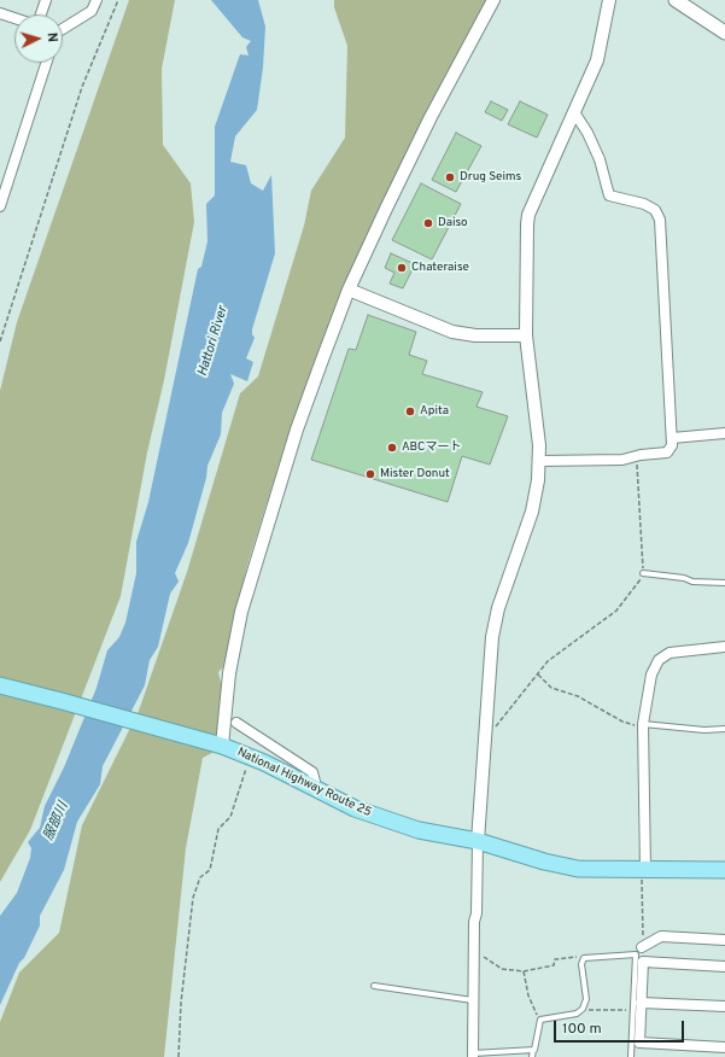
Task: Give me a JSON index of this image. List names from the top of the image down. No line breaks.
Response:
{"streets":{"highway":["National Highway Route 25"]},"water":["Hattori River","服部川"],"places":["Drug Seims","Daiso","Chateraise","Apita","ABCマート","Mister Donut"],"scale_bar":"100 m","north":"right"}
